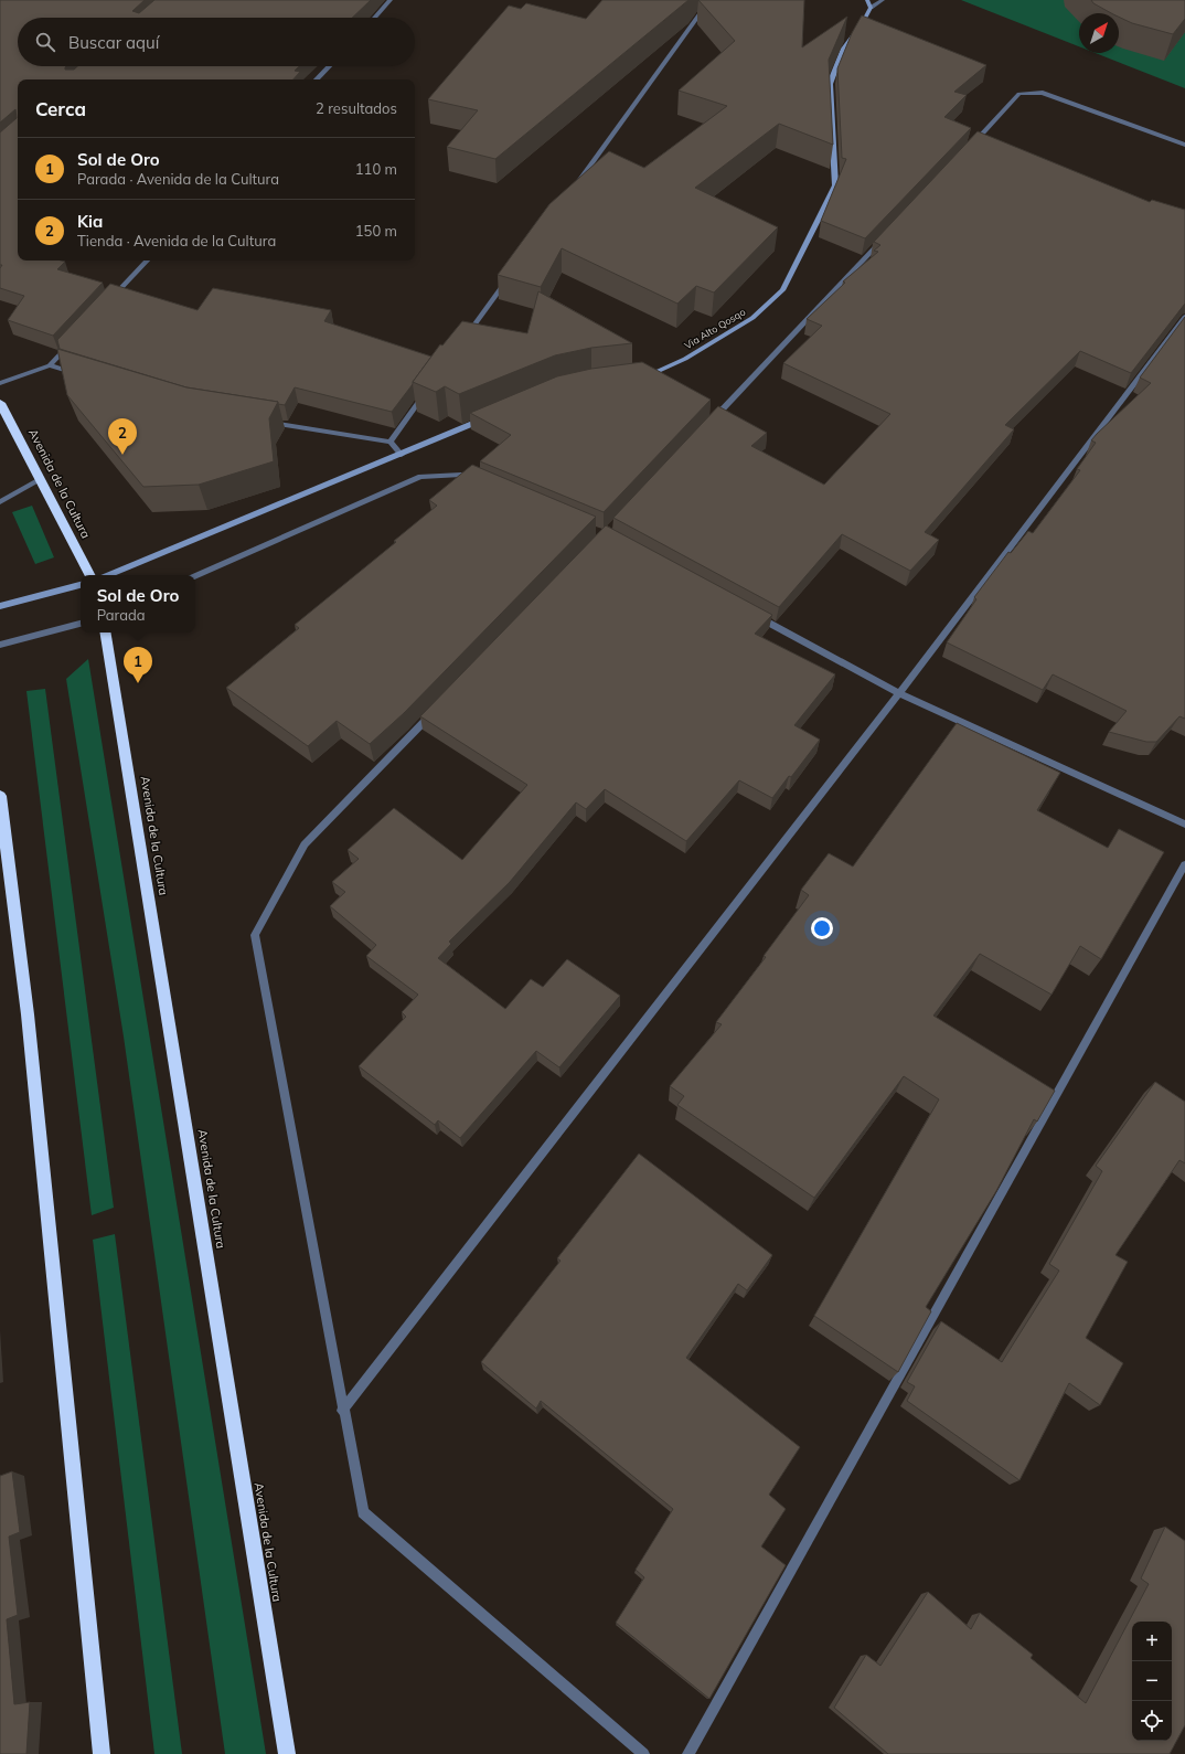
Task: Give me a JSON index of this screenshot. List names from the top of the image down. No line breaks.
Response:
{"streets":{"highway":["Avenida de la Cultura"],"street":["Via Alto Qosqo"]},"north":"top right","page":{"search":"Buscar aquí","heading":["Cerca","2 resultados"],"list":[{"mark":"1","name":"Sol de Oro","note":"Parada · Avenida de la Cultura","value":"110 m"},{"mark":"2","name":"Kia","note":"Tienda · Avenida de la Cultura","value":"150 m"}],"pins":["2","1"],"popup":["Sol de Oro","Parada"],"map_buttons":["+","−"]}}
